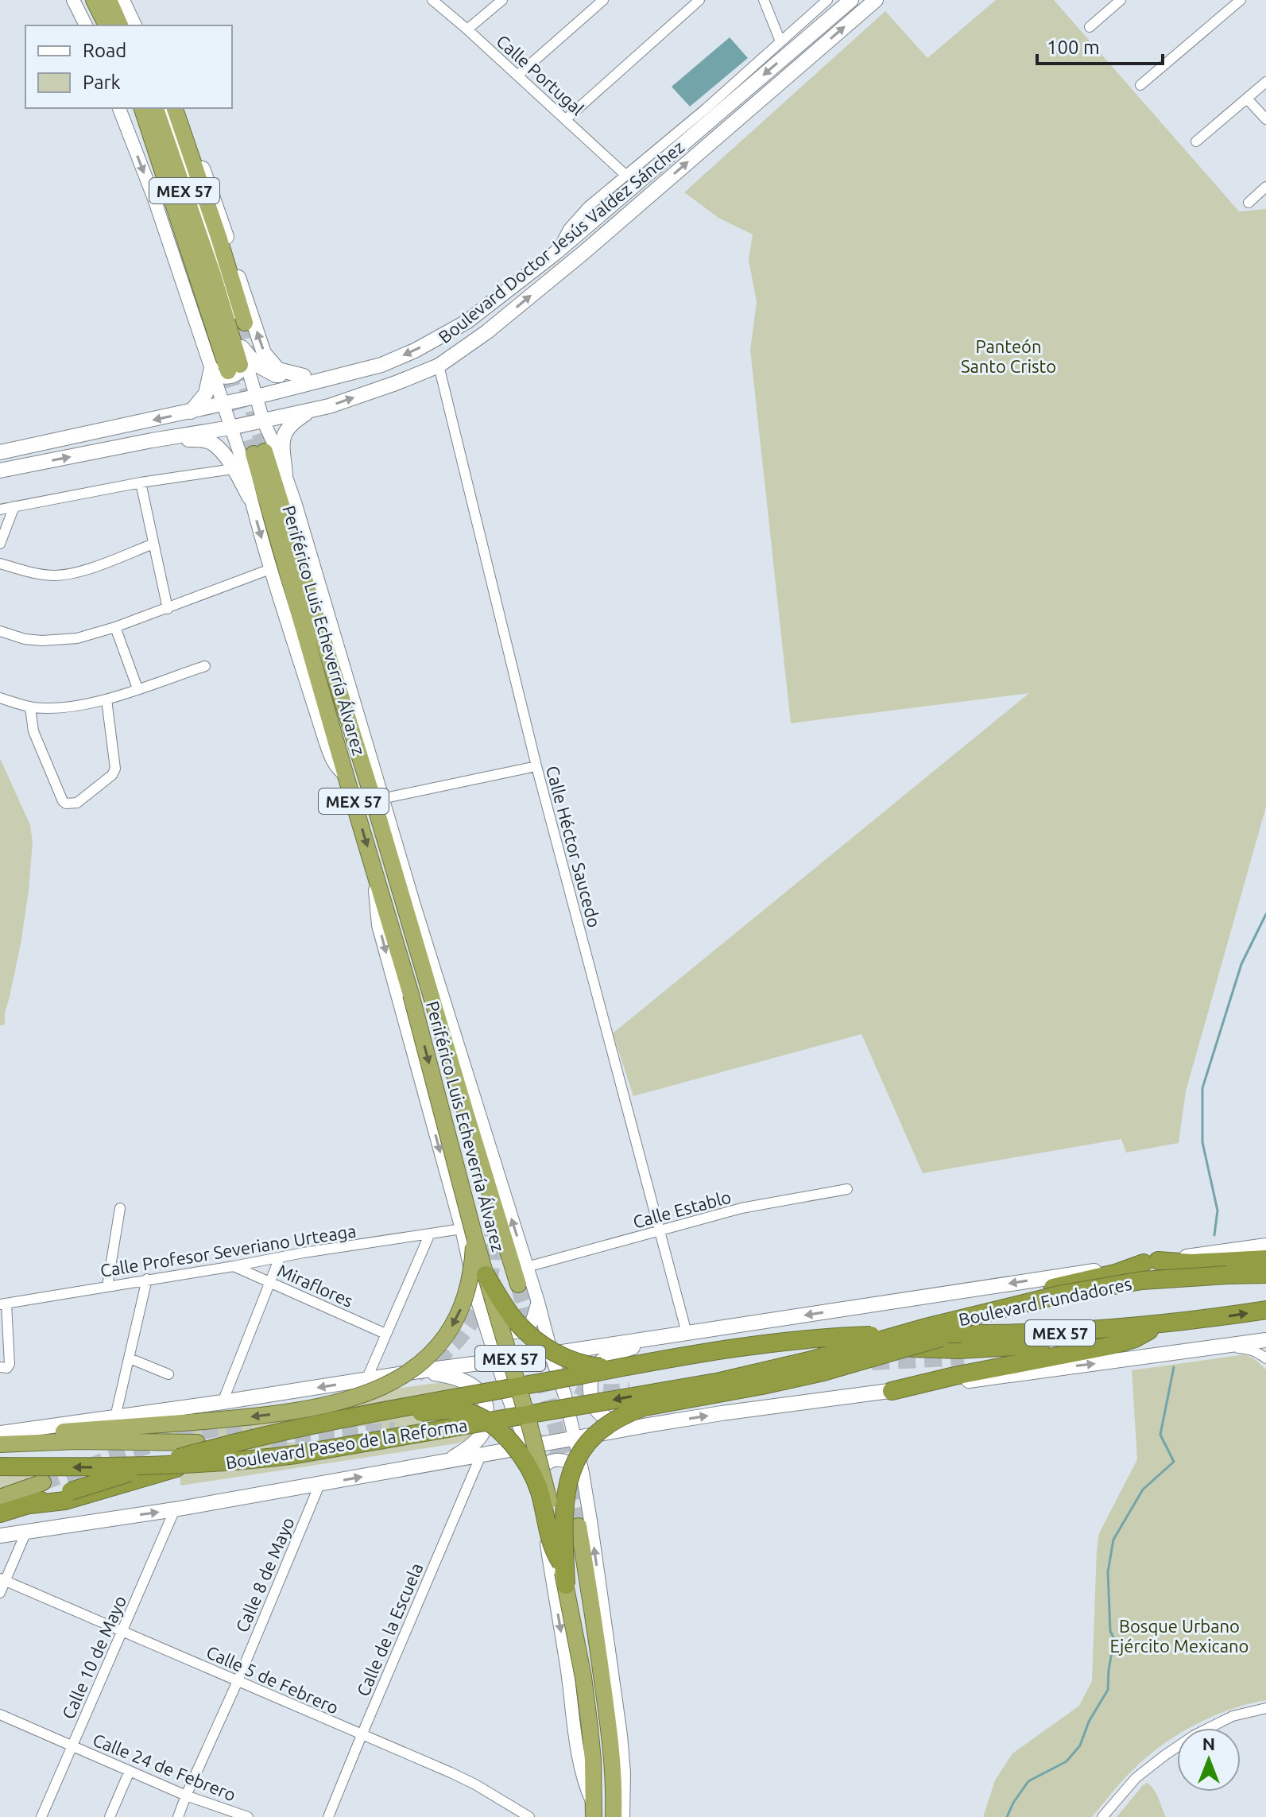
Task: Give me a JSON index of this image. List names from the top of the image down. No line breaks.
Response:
{"streets":{"highway":["MEX 57","Periférico Luis Echeverría Álvarez","Boulevard Fundadores","Boulevard Paseo de la Reforma"],"main road":["Boulevard Doctor Jesús Valdez Sánchez"],"street":["Calle Portugal","Calle Héctor Saucedo","Calle Establo","Calle Profesor Severiano Urteaga","Miraflores","Calle 8 de Mayo","Calle de la Escuela","Calle 10 de Mayo","Calle 5 de Febrero","Calle 24 de Febrero"]},"crossings":[["Calle Portugal","Boulevard Doctor Jesús Valdez Sánchez"],["Boulevard Doctor Jesús Valdez Sánchez","Calle Héctor Saucedo"],["Periférico Luis Echeverría Álvarez","Calle Profesor Severiano Urteaga"],["Calle Héctor Saucedo","Calle Establo"],["Calle Profesor Severiano Urteaga","Miraflores"],["Boulevard Fundadores","Boulevard Paseo de la Reforma"],["Calle 8 de Mayo","Calle 5 de Febrero"],["Calle 8 de Mayo","Calle 24 de Febrero"],["Calle de la Escuela","Calle 5 de Febrero"],["Calle 10 de Mayo","Calle 5 de Febrero"],["Calle 10 de Mayo","Calle 24 de Febrero"]],"parks":["Panteón Santo Cristo","Bosque Urbano Ejército Mexicano"],"legend":["Road","Park"],"scale_bar":"100 m","north":"top"}
